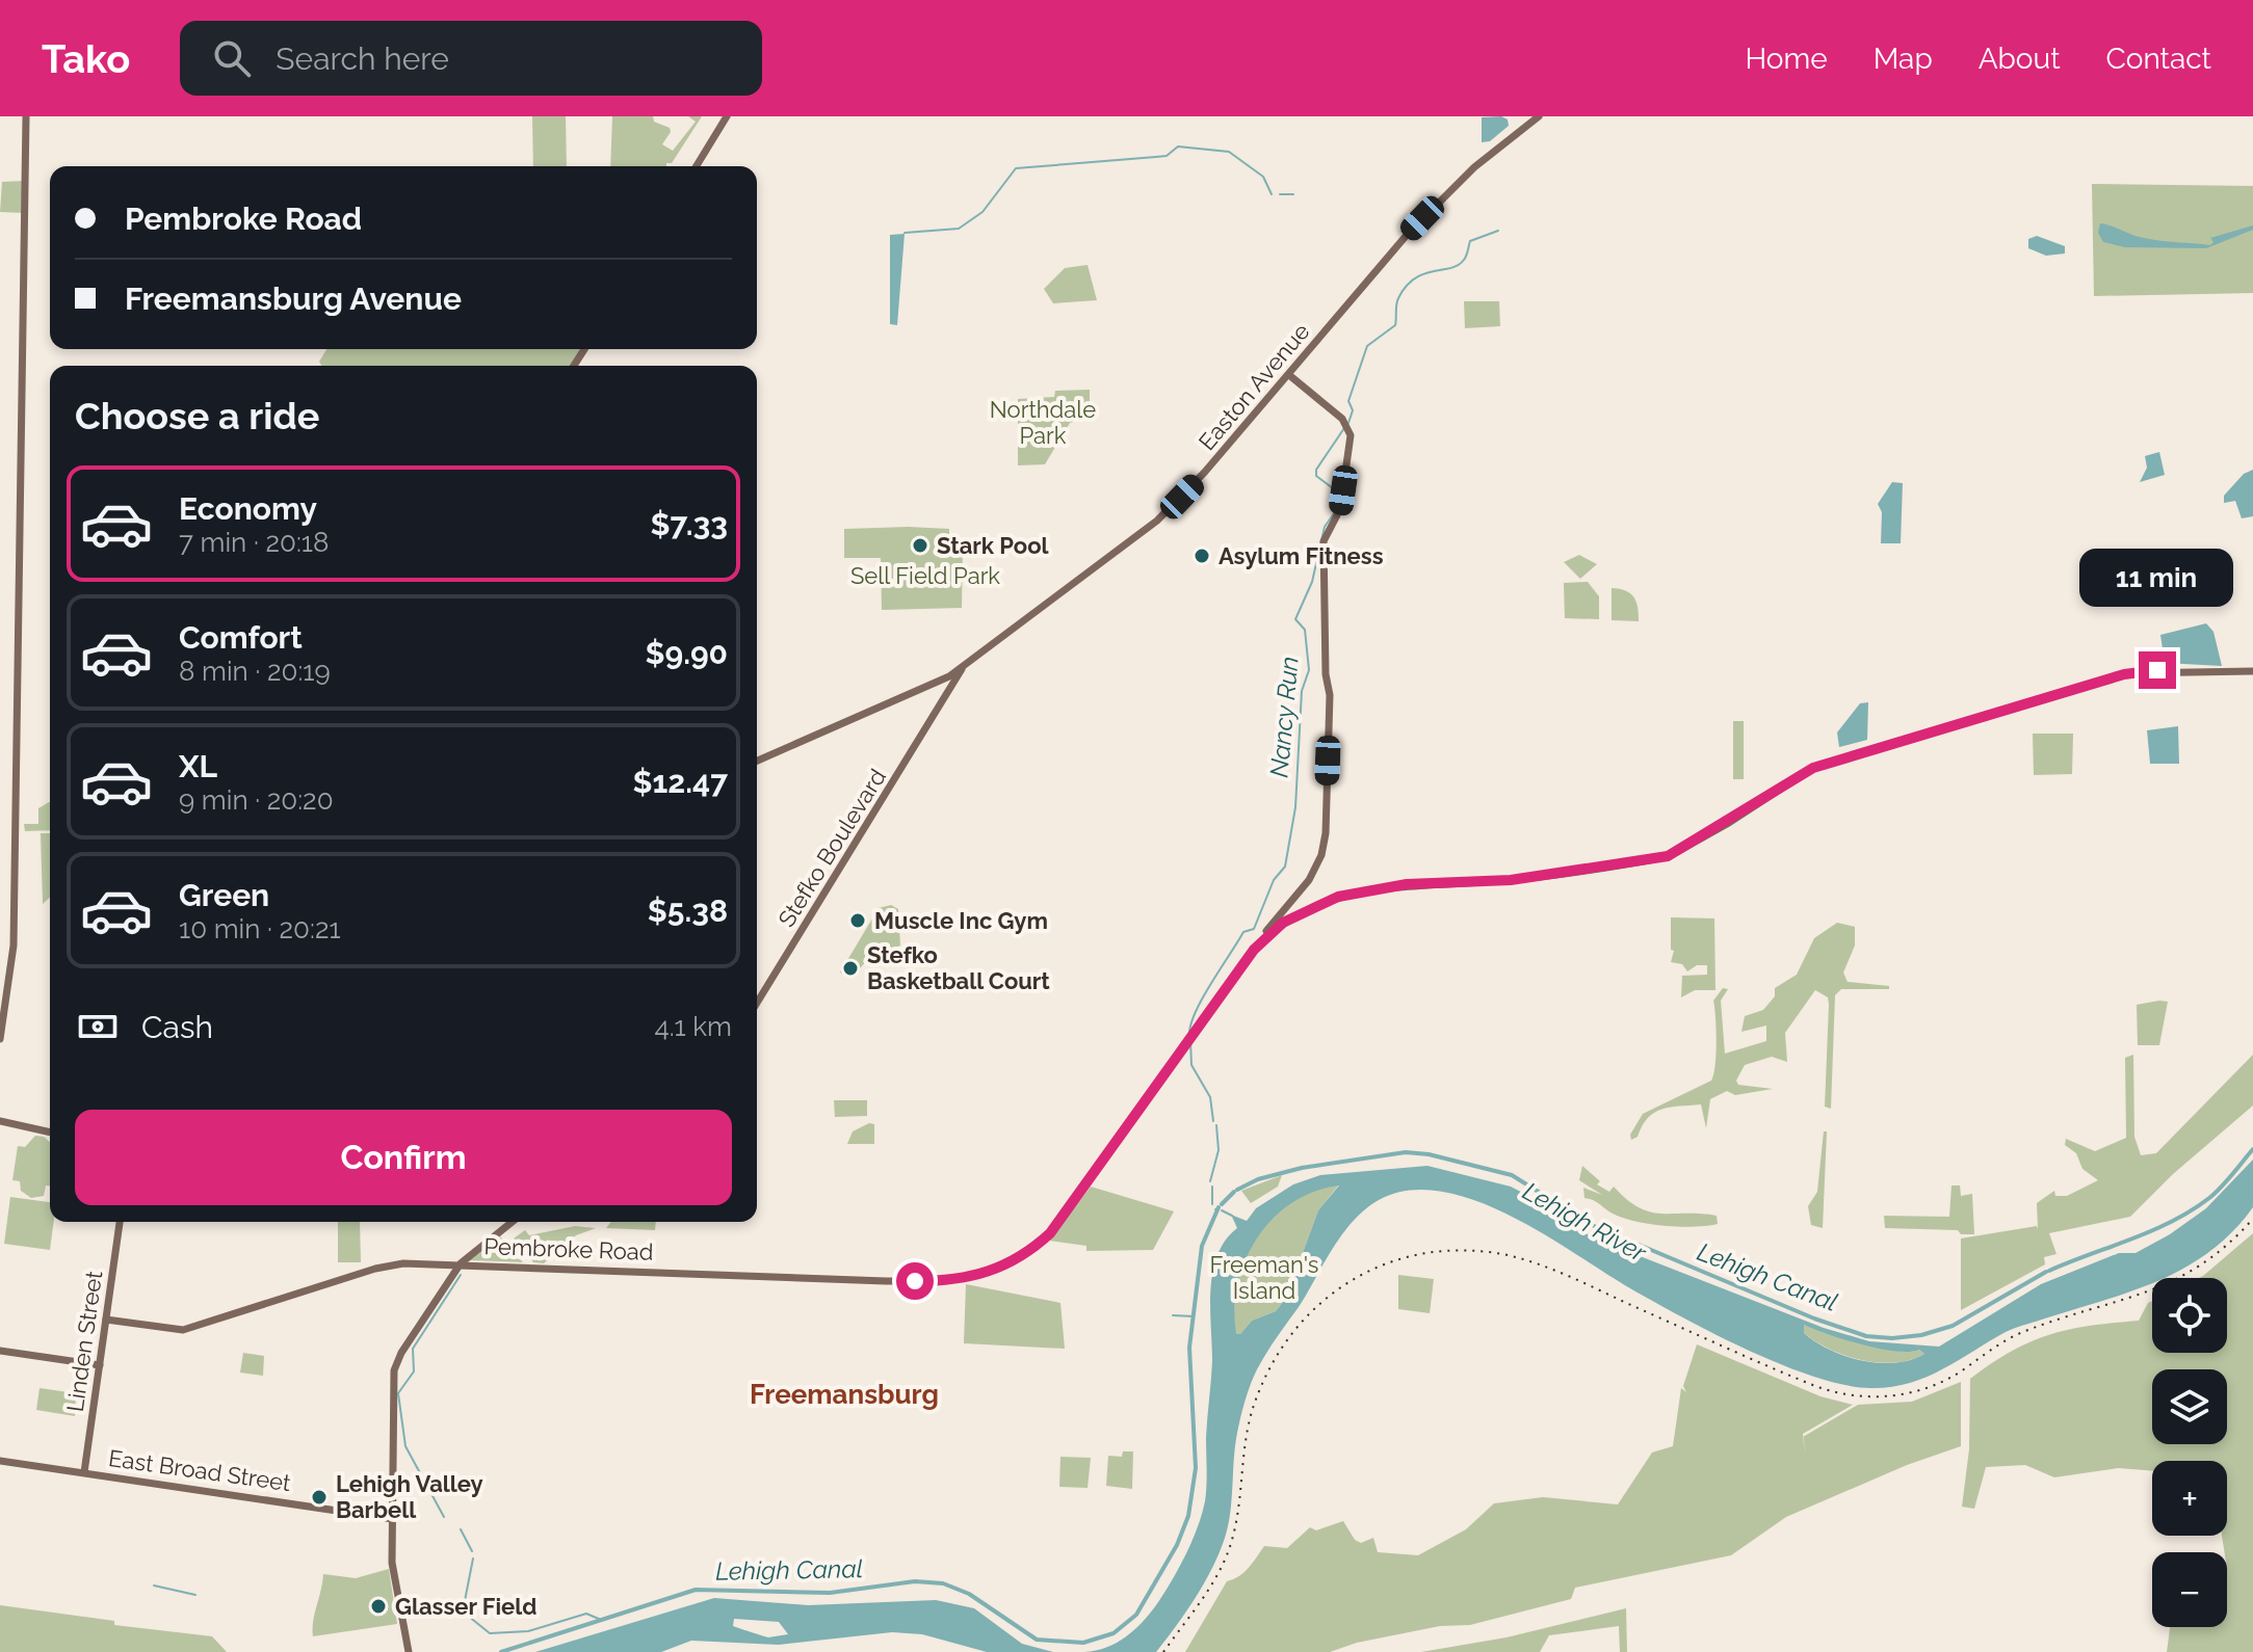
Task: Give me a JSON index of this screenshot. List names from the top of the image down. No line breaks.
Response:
{"streets":{"main road":["Easton Avenue","Stefko Boulevard","Pembroke Road","Linden Street","East Broad Street"]},"crossings":[["Easton Avenue","Stefko Boulevard"],["Pembroke Road","Linden Street"],["Linden Street","East Broad Street"]],"districts":["Freemansburg"],"water":["Nancy Run","Lehigh River","Lehigh Canal"],"parks":["Northdale Park","Sell Field Park","Freeman's Island"],"places":["Stark Pool","Asylum Fitness","Muscle Inc Gym","Stefko Basketball Court","Lehigh Valley Barbell","Glasser Field"],"page":{"header":"Tako","search":"Search here","nav":["Home","Map","About","Contact"],"banner":["Pembroke Road","Freemansburg Avenue"],"heading":"Choose a ride","list":[{"name":"Economy","note":"7 min · 20:18","value":"$7.33"},{"name":"Comfort","note":"8 min · 20:19","value":"$9.90"},{"name":"XL","note":"9 min · 20:20","value":"$12.47"},{"name":"Green","note":"10 min · 20:21","value":"$5.38"}],"bubble":"11 min","pay":["Cash","4.1 km"],"buttons":"Confirm","map_buttons":["+","−"]}}
